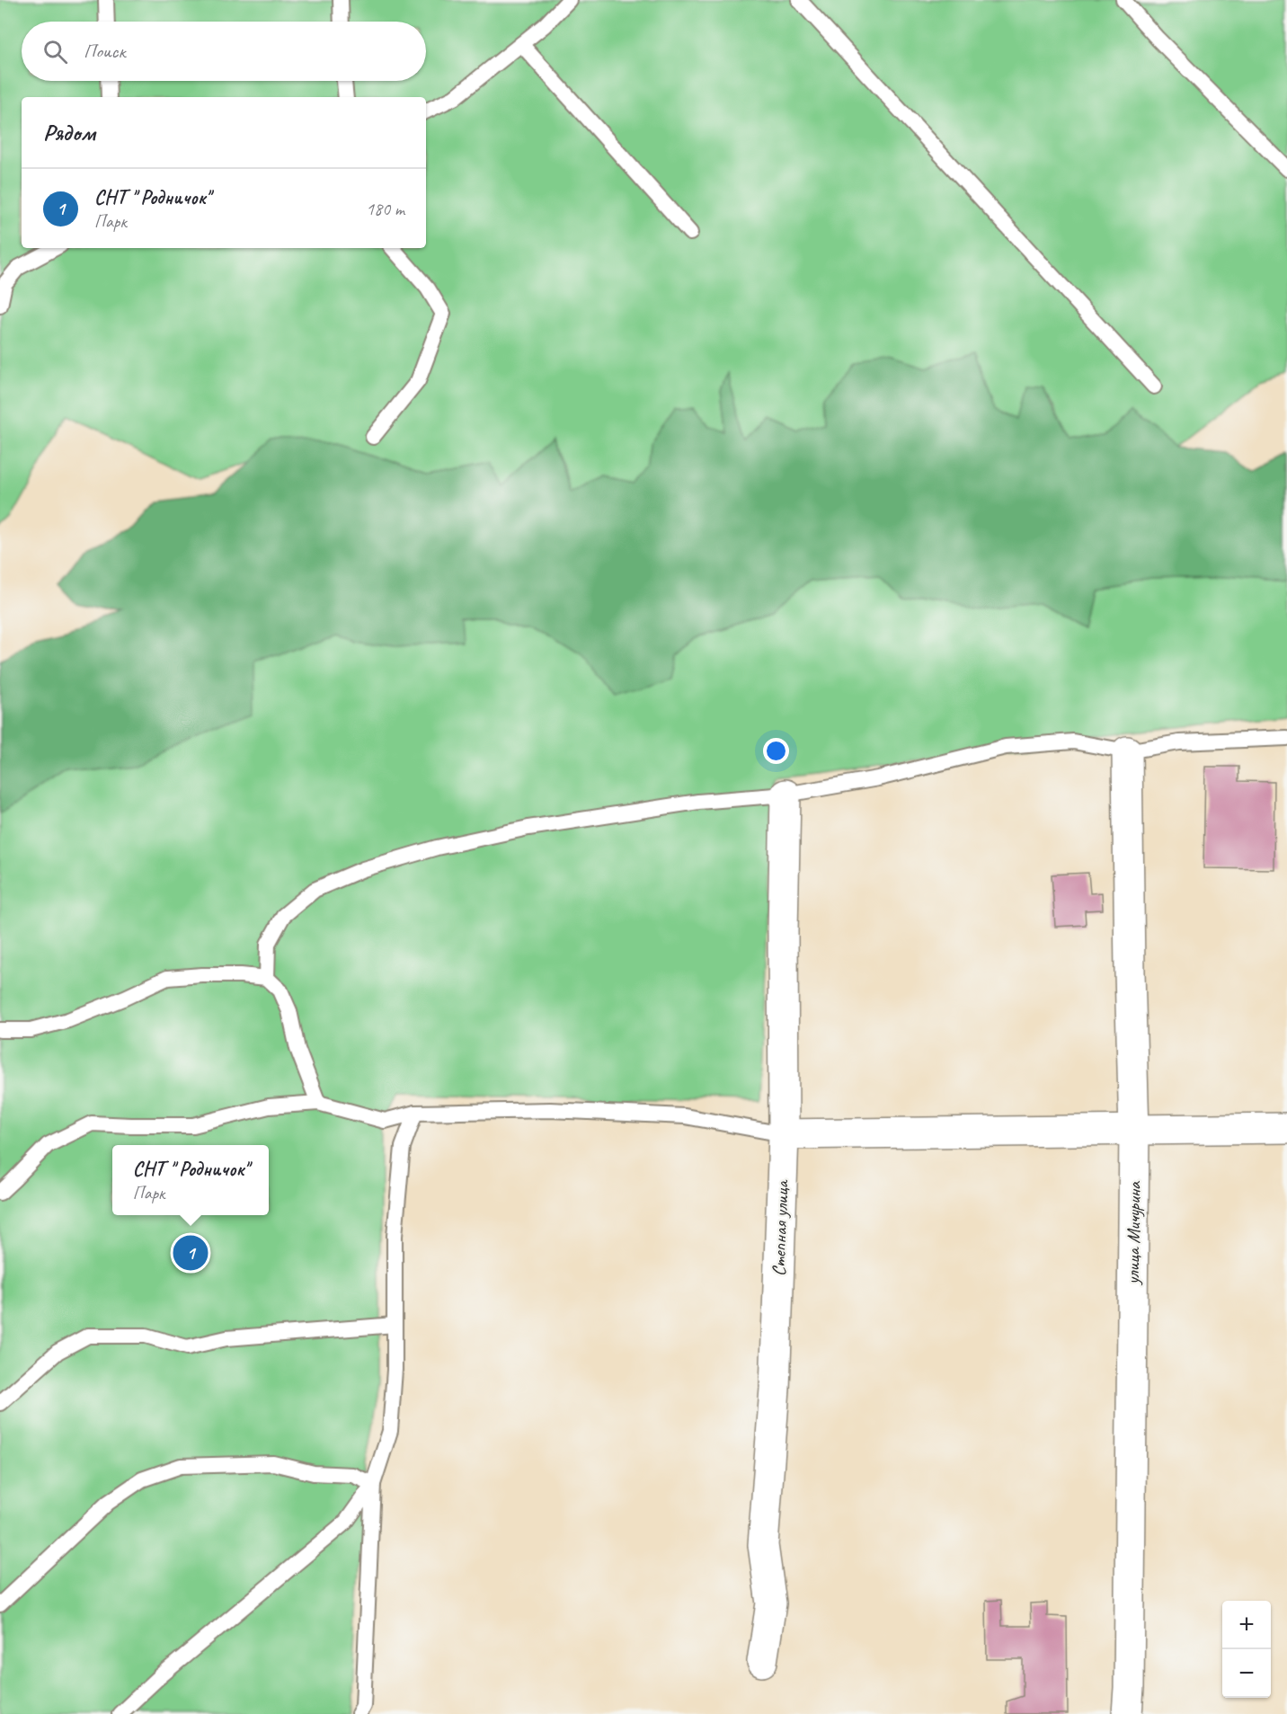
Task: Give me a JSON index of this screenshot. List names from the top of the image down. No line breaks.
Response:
{"streets":{"street":["Степная улица","улица Мичурина"]},"page":{"search":"Поиск","heading":"Рядом","list":[{"mark":"1","name":"СНТ \" Родничок\"","note":"Парк","value":"180 m"}],"popup":["СНТ \" Родничок\"","Парк"],"pins":"1","map_buttons":["+","−"]}}
